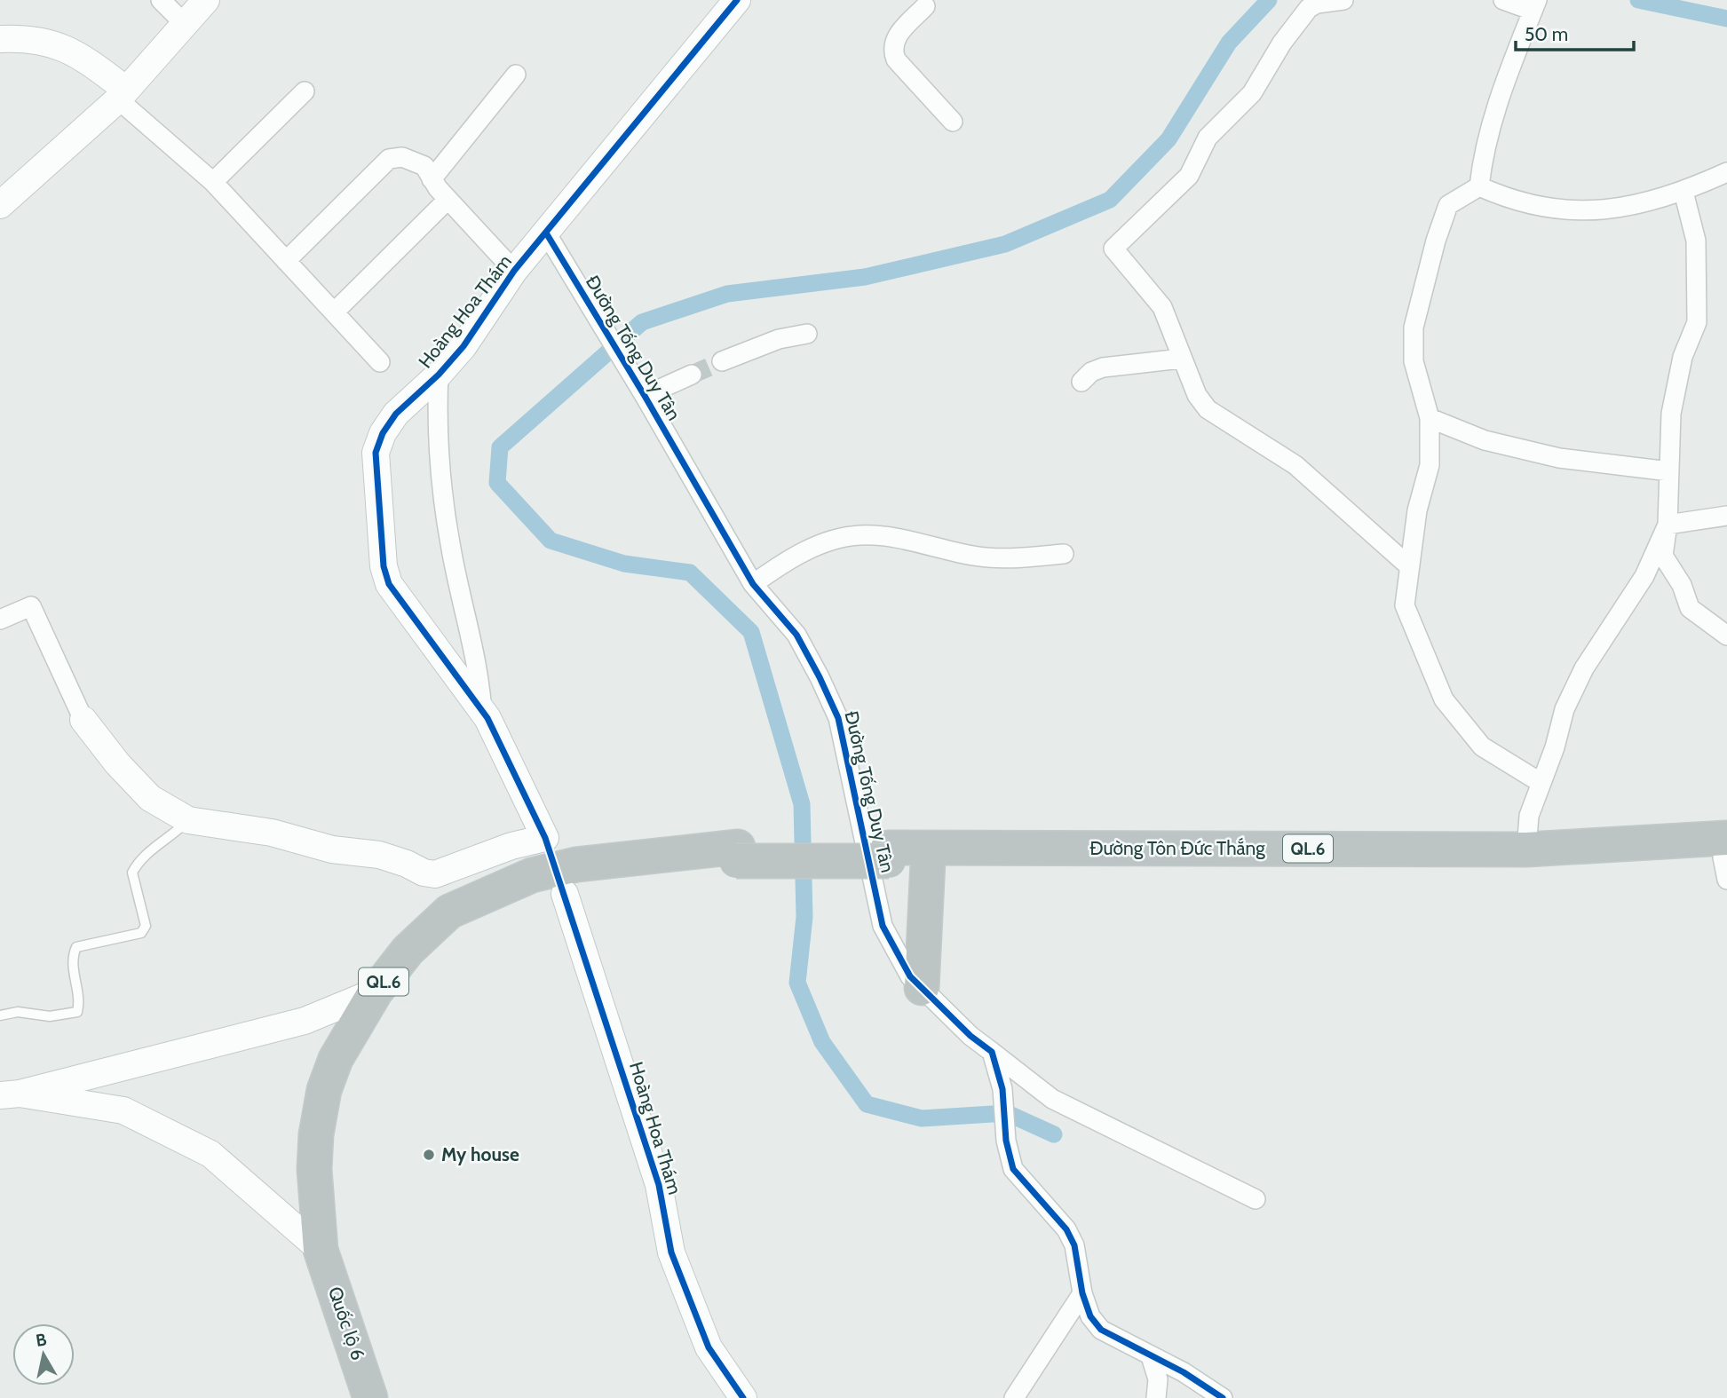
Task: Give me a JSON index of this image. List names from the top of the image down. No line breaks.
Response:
{"streets":{"highway":["Đường Tôn Đức Thắng","QL.6","Quốc lộ 6"],"street":["Hoàng Hoa Thám","Đường Tống Duy Tân"]},"crossings":[["Hoàng Hoa Thám","Đường Tống Duy Tân"],["Đường Tôn Đức Thắng","Quốc lộ 6"]],"places":["My house"],"scale_bar":"50 m","north":"top"}
